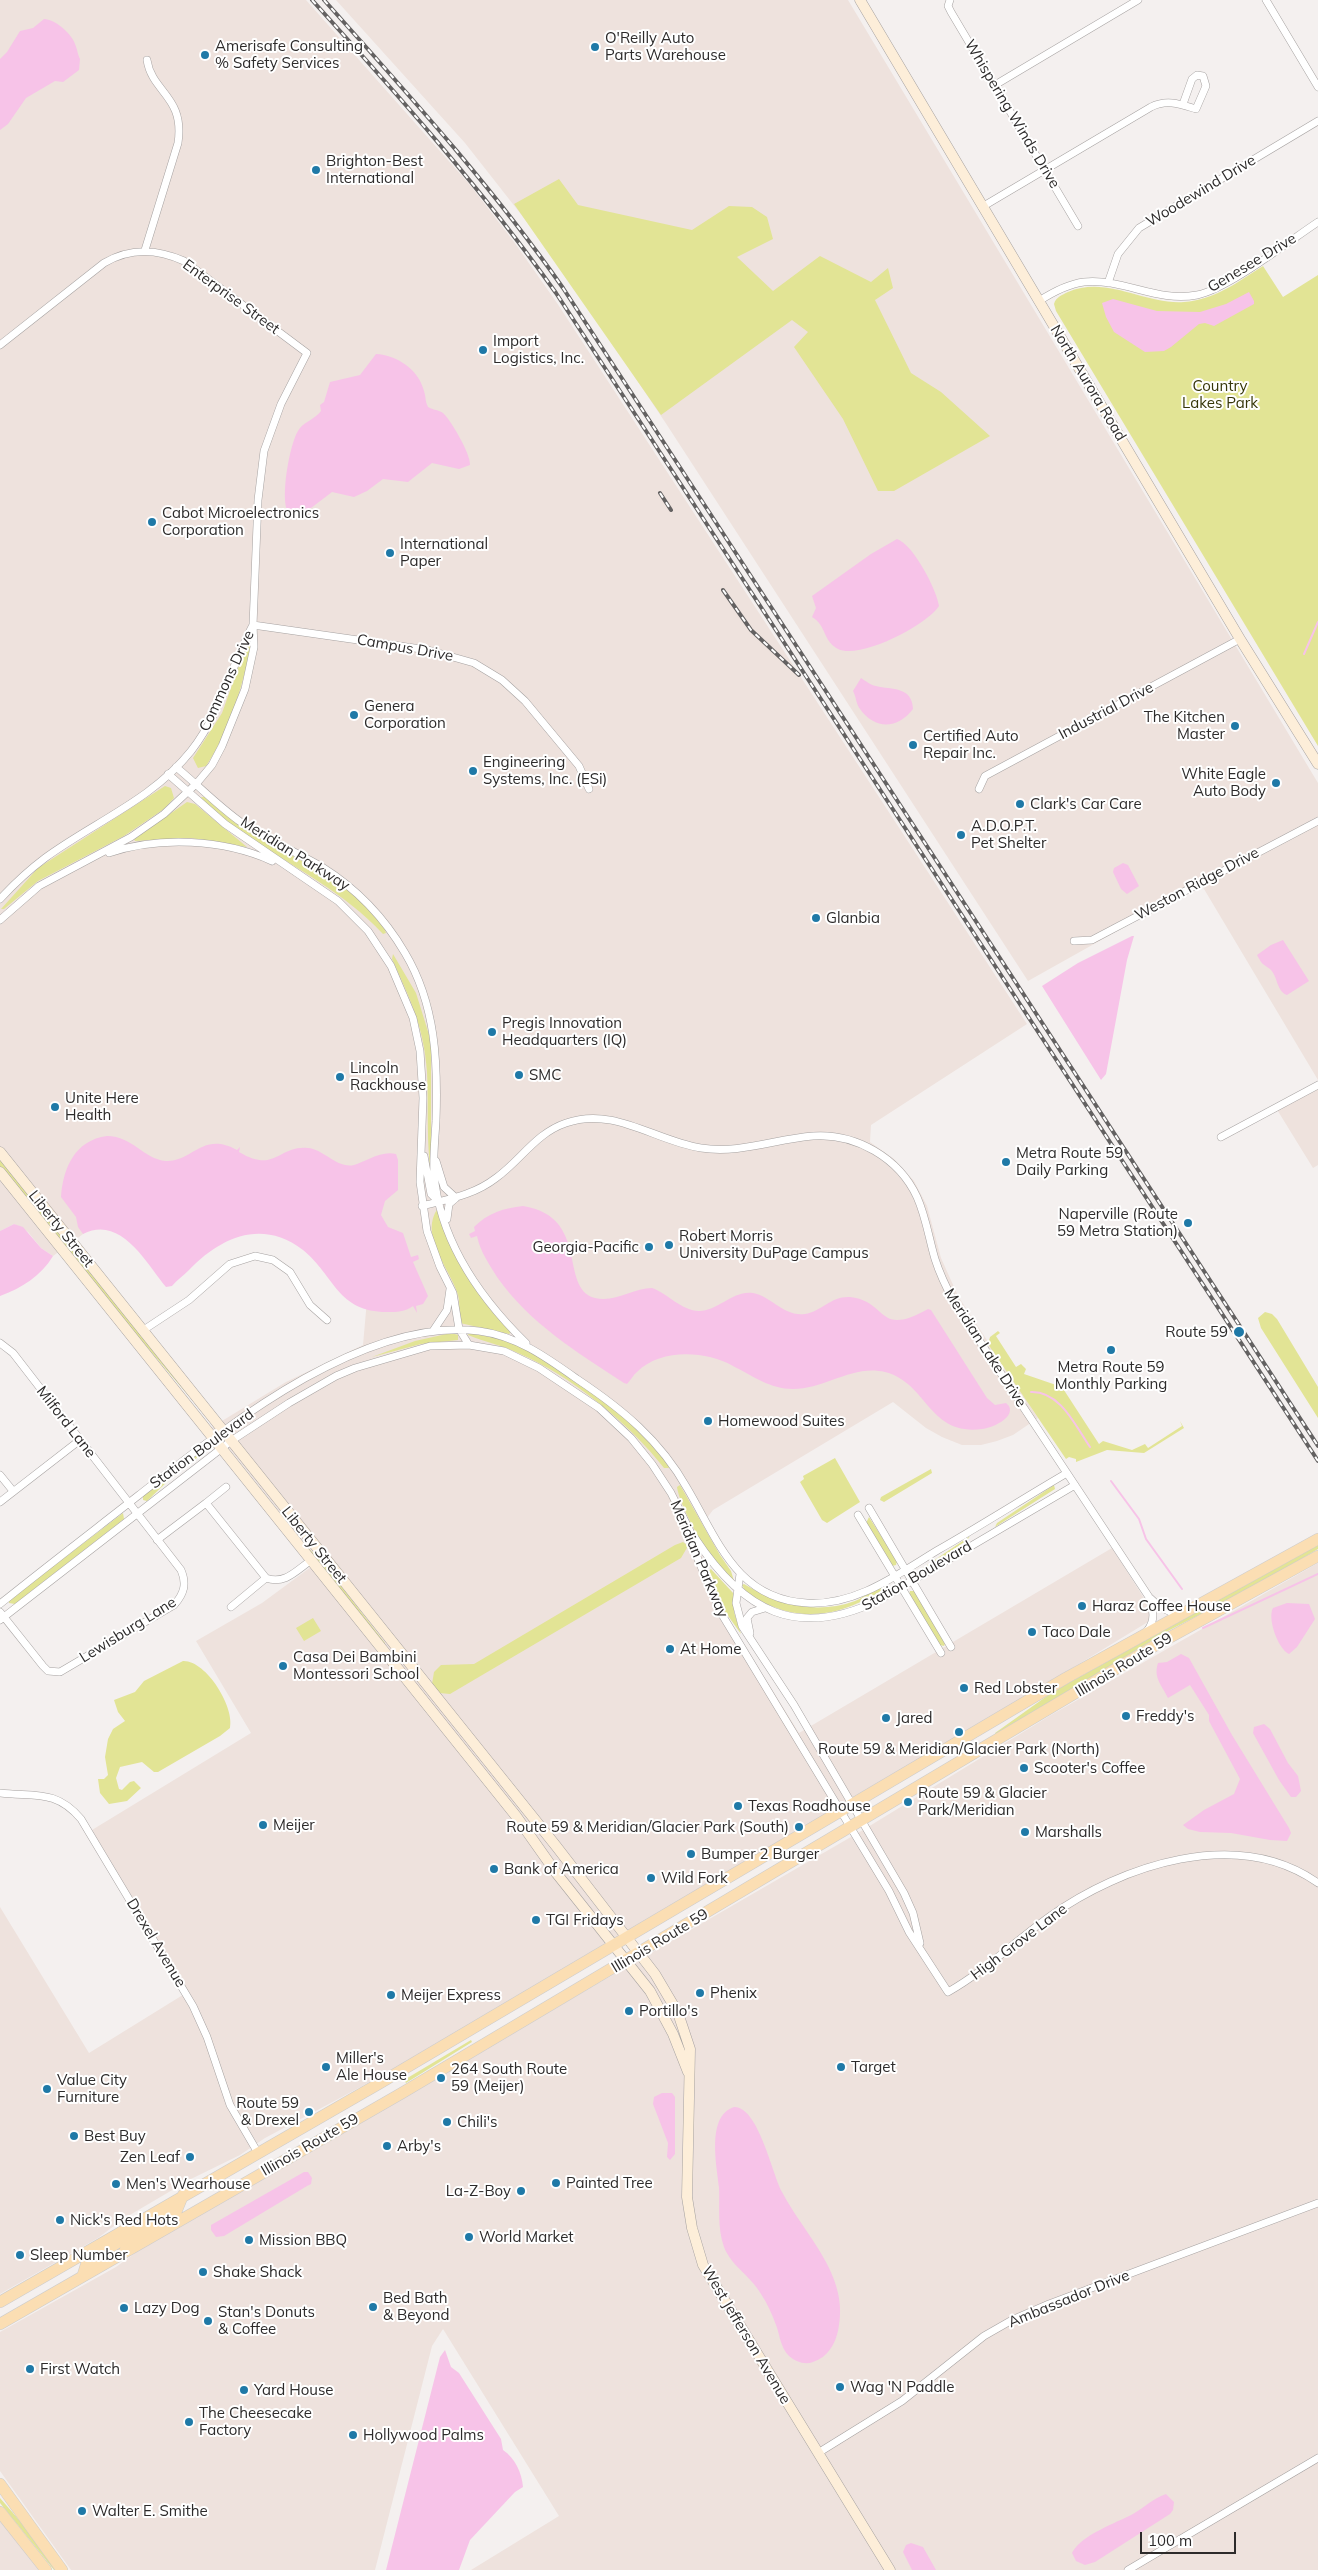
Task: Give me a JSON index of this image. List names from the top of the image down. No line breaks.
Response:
{"streets":{"main road":["Illinois Route 59"],"street":["Whispering Winds Drive","Woodewind Drive","Genesee Drive","Enterprise Street","North Aurora Road","Campus Drive","Commons Drive","Industrial Drive","Meridian Parkway","Weston Ridge Drive","Liberty Street","Meridian Lake Drive","Milford Lane","Station Boulevard","Lewisburg Lane","High Grove Lane","Drexel Avenue","Ambassador Drive","West Jefferson Avenue"]},"crossings":[["Woodewind Drive","Genesee Drive"],["Genesee Drive","North Aurora Road"],["Enterprise Street","Campus Drive"],["Enterprise Street","Commons Drive"],["North Aurora Road","Industrial Drive"],["Campus Drive","Commons Drive"],["Commons Drive","Meridian Parkway"],["Meridian Parkway","Meridian Lake Drive"],["Meridian Parkway","Station Boulevard"],["Meridian Parkway","Illinois Route 59"],["Meridian Parkway","High Grove Lane"],["Liberty Street","Station Boulevard"],["Liberty Street","Illinois Route 59"],["Liberty Street","West Jefferson Avenue"],["Meridian Lake Drive","Station Boulevard"],["Meridian Lake Drive","Illinois Route 59"],["Milford Lane","Station Boulevard"],["Milford Lane","Lewisburg Lane"],["Station Boulevard","Lewisburg Lane"],["Illinois Route 59","Drexel Avenue"],["Illinois Route 59","West Jefferson Avenue"],["Ambassador Drive","West Jefferson Avenue"]],"parks":["Country Lakes Park"],"places":["O'Reilly Auto Parts Warehouse","Amerisafe Consulting % Safety Services","Brighton-Best International","Import Logistics, Inc.","Cabot Microelectronics Corporation","International Paper","Genera Corporation","The Kitchen Master","Certified Auto Repair Inc.","Engineering Systems, Inc. (ESi)","White Eagle Auto Body","Clark's Car Care","A.D.O.P.T. Pet Shelter","Glanbia","Pregis Innovation Headquarters (IQ)","SMC","Lincoln Rackhouse","Unite Here Health","Metra Route 59 Daily Parking","Naperville (Route 59 Metra Station)","Robert Morris University DuPage Campus","Georgia-Pacific","Route 59","Metra Route 59 Monthly Parking","Homewood Suites","Haraz Coffee House","Taco Dale","At Home","Casa Dei Bambini Montessori School","Red Lobster","Freddy's","Jared","Route 59 & Meridian/Glacier Park (North)","Scooter's Coffee","Route 59 & Glacier Park/Meridian","Texas Roadhouse","Meijer","Route 59 & Meridian/Glacier Park (South)","Marshalls","Bumper 2 Burger","Bank of America","Wild Fork","TGI Fridays","Phenix","Meijer Express","Portillo's","Miller's Ale House","Target","264 South Route 59 (Meijer)","Value City Furniture","Route 59 & Drexel","Chili's","Best Buy","Arby's","Zen Leaf","Painted Tree","Men's Wearhouse","La-Z-Boy","Nick's Red Hots","World Market","Mission BBQ","Sleep Number","Shake Shack","Bed Bath & Beyond","Lazy Dog","Stan's Donuts & Coffee","First Watch","Wag 'N Paddle","Yard House","The Cheesecake Factory","Hollywood Palms","Walter E. Smithe"],"scale_bar":"100 m"}
